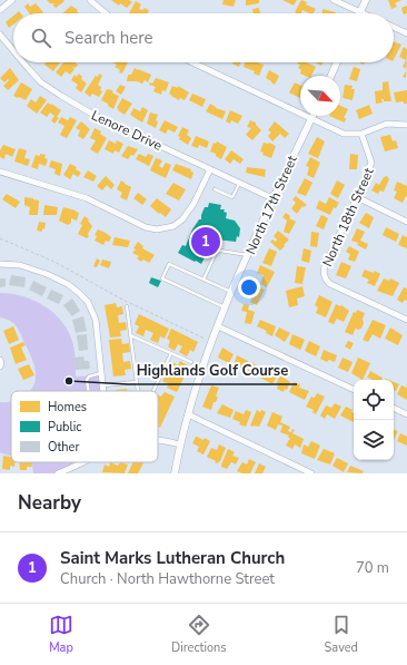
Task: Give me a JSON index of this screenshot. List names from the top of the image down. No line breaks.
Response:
{"streets":{"street":["Lenore Drive","North 17th Street","North 18th Street"]},"crossings":[["Lenore Drive","North 17th Street"]],"places":["Highlands Golf Course"],"legend":["Homes","Public","Other"],"north":"bottom right","page":{"search":"Search here","pins":"1","heading":"Nearby","list":[{"mark":"1","name":"Saint Marks Lutheran Church","note":"Church · North Hawthorne Street","value":"70 m"}],"nav":["Map","Directions","Saved"]}}
